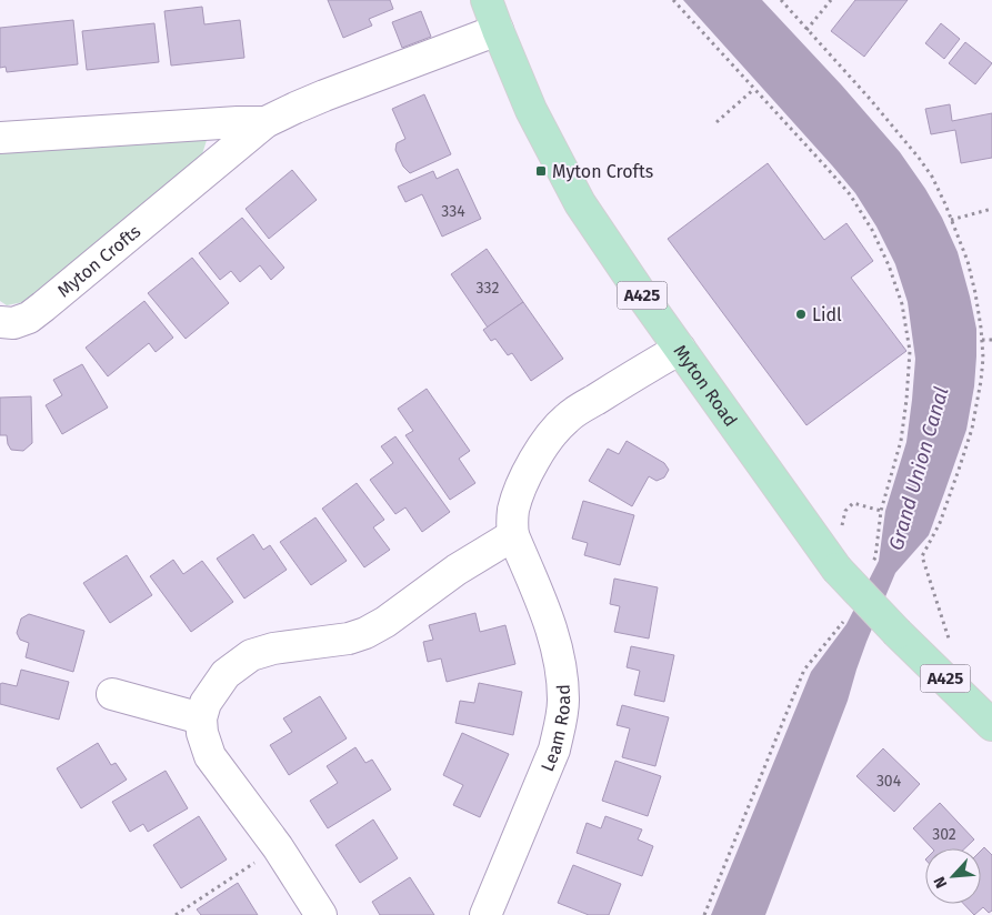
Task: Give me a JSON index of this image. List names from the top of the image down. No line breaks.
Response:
{"streets":{"main road":["A425","Myton Road"],"street":["Myton Crofts","Leam Road"]},"crossings":[["Myton Crofts","Myton Road"],["Myton Road","Leam Road"]],"water":["Grand Union Canal"],"places":{"transit":["Myton Crofts"],"other":["Lidl"]},"house_numbers":["334","332","304","302"],"north":"bottom left"}
